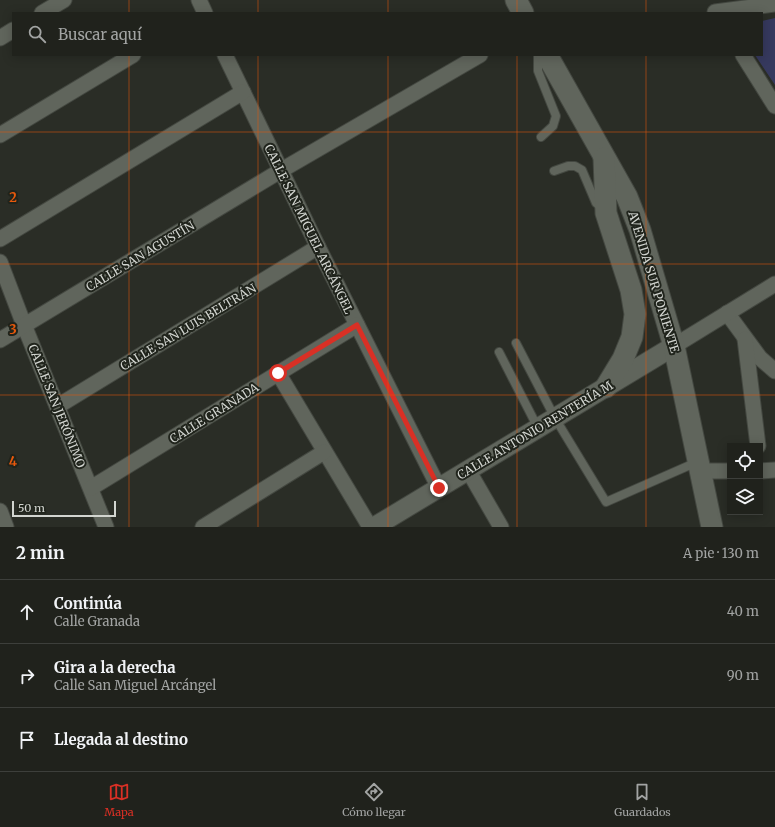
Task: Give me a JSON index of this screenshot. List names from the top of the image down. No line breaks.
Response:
{"streets":{"main road":["AVENIDA SUR PONIENTE"],"street":["CALLE SAN MIGUEL ARCÁNGEL","CALLE SAN AGUSTÍN","CALLE SAN LUIS BELTRÁN","CALLE SAN JERÓNIMO","CALLE GRANADA","CALLE ANTONIO RENTERÍA M"]},"crossings":[["CALLE SAN MIGUEL ARCÁNGEL","CALLE SAN AGUSTÍN"],["CALLE SAN MIGUEL ARCÁNGEL","CALLE SAN LUIS BELTRÁN"],["CALLE SAN MIGUEL ARCÁNGEL","CALLE GRANADA"],["CALLE SAN MIGUEL ARCÁNGEL","CALLE ANTONIO RENTERÍA M"],["CALLE SAN AGUSTÍN","CALLE SAN JERÓNIMO"],["AVENIDA SUR PONIENTE","CALLE ANTONIO RENTERÍA M"],["CALLE SAN LUIS BELTRÁN","CALLE SAN JERÓNIMO"],["CALLE SAN JERÓNIMO","CALLE GRANADA"]],"scale_bar":"50 m","page":{"search":"Buscar aquí","scale":"50 m","heading":["2 min","A pie · 130 m"],"list":[["Continúa","Calle Granada","40 m"],["Gira a la derecha","Calle San Miguel Arcángel","90 m"],"Llegada al destino"],"nav":["Mapa","Cómo llegar","Guardados"]},"grid":{"rows":["2","3","4"]}}
